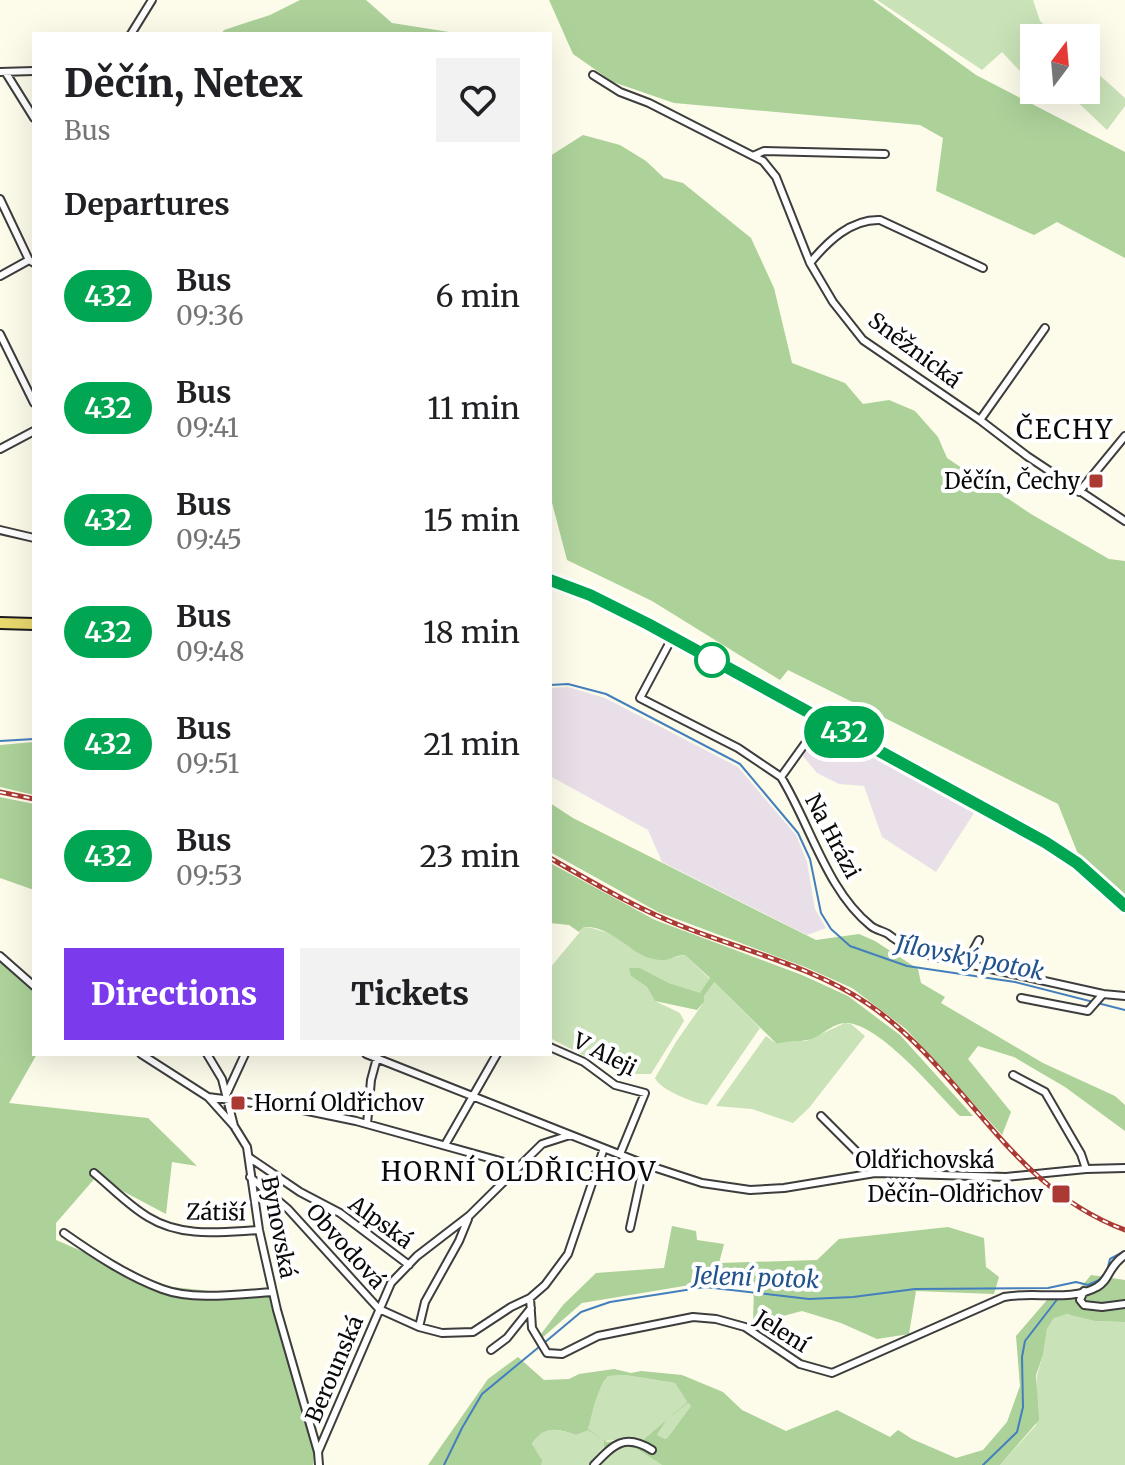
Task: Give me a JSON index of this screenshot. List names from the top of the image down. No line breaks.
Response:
{"streets":{"street":["Sněžnická","Na Hrázi","V Aleji","Oldřichovská","Zátiší","Alpská","Bynovská","Obvodová","Jelení","Berounská"]},"crossings":[["V Aleji","Oldřichovská"],["Oldřichovská","Obvodová"],["Oldřichovská","Berounská"],["Zátiší","Bynovská"],["Alpská","Bynovská"],["Alpská","Berounská"],["Bynovská","Obvodová"],["Bynovská","Berounská"],["Obvodová","Jelení"],["Obvodová","Berounská"]],"districts":["ČECHY","HORNÍ OLDŘICHOV"],"water":["Jílovský potok","Jelení potok"],"places":{"transit":["Děčín, Čechy","Horní Oldřichov","Děčín-Oldřichov"]},"lines":["bus line 432"],"north":"top","page":{"on_map":"432","heading":[["Děčín, Netex","Bus"],"Departures"],"list":[{"mark":"432","name":"Bus","note":"09:36","value":"6 min"},{"mark":"432","name":"Bus","note":"09:41","value":"11 min"},{"mark":"432","name":"Bus","note":"09:45","value":"15 min"},{"mark":"432","name":"Bus","note":"09:48","value":"18 min"},{"mark":"432","name":"Bus","note":"09:51","value":"21 min"},{"mark":"432","name":"Bus","note":"09:53","value":"23 min"}],"buttons":["Directions","Tickets"]}}
